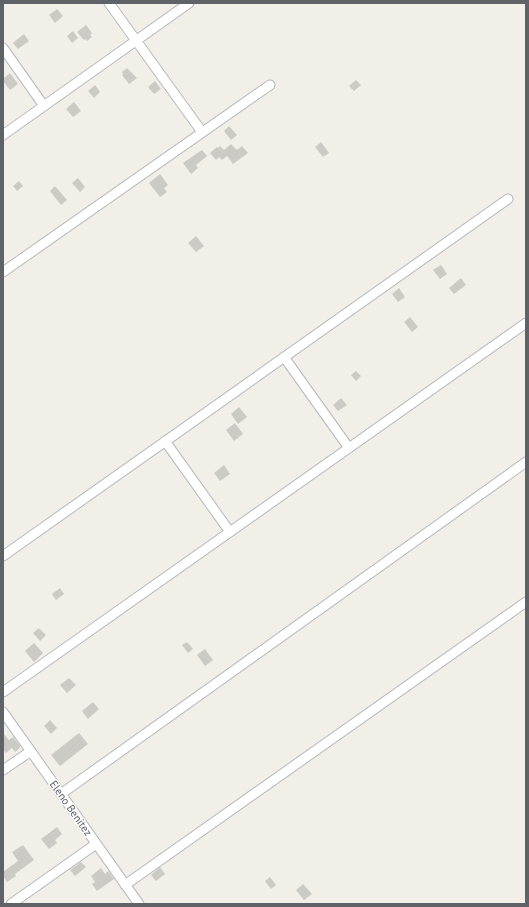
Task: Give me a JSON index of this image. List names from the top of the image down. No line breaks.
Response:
{"streets":{"street":["Eleno Benitez"]}}
